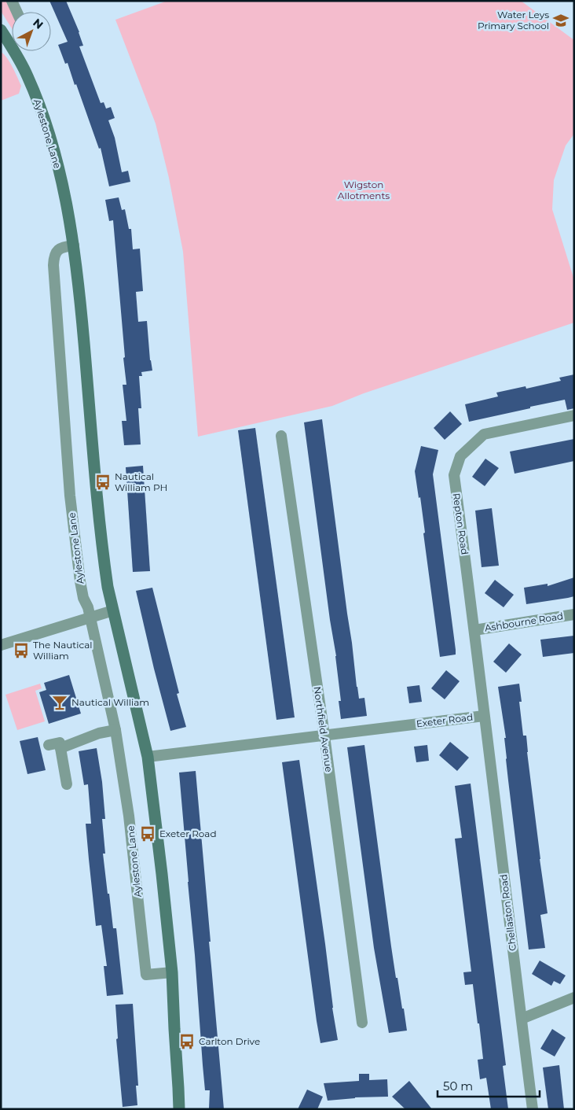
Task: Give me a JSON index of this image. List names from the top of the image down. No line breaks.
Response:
{"streets":{"main road":["Aylestone Lane"],"street":["Repton Road","Ashbourne Road","Exeter Road","Northfield Avenue","Chellaston Road"]},"crossings":[["Aylestone Lane","Exeter Road"],["Repton Road","Ashbourne Road"],["Repton Road","Exeter Road"],["Repton Road","Chellaston Road"],["Exeter Road","Northfield Avenue"],["Exeter Road","Chellaston Road"]],"parks":["Wigston Allotments"],"places":{"school or university":["Water Leys Primary School"],"bus stop":["Nautical William PH","The Nautical William","Exeter Road","Carlton Drive"],"bar":["Nautical William"]},"scale_bar":"50 m","north":"top right"}
